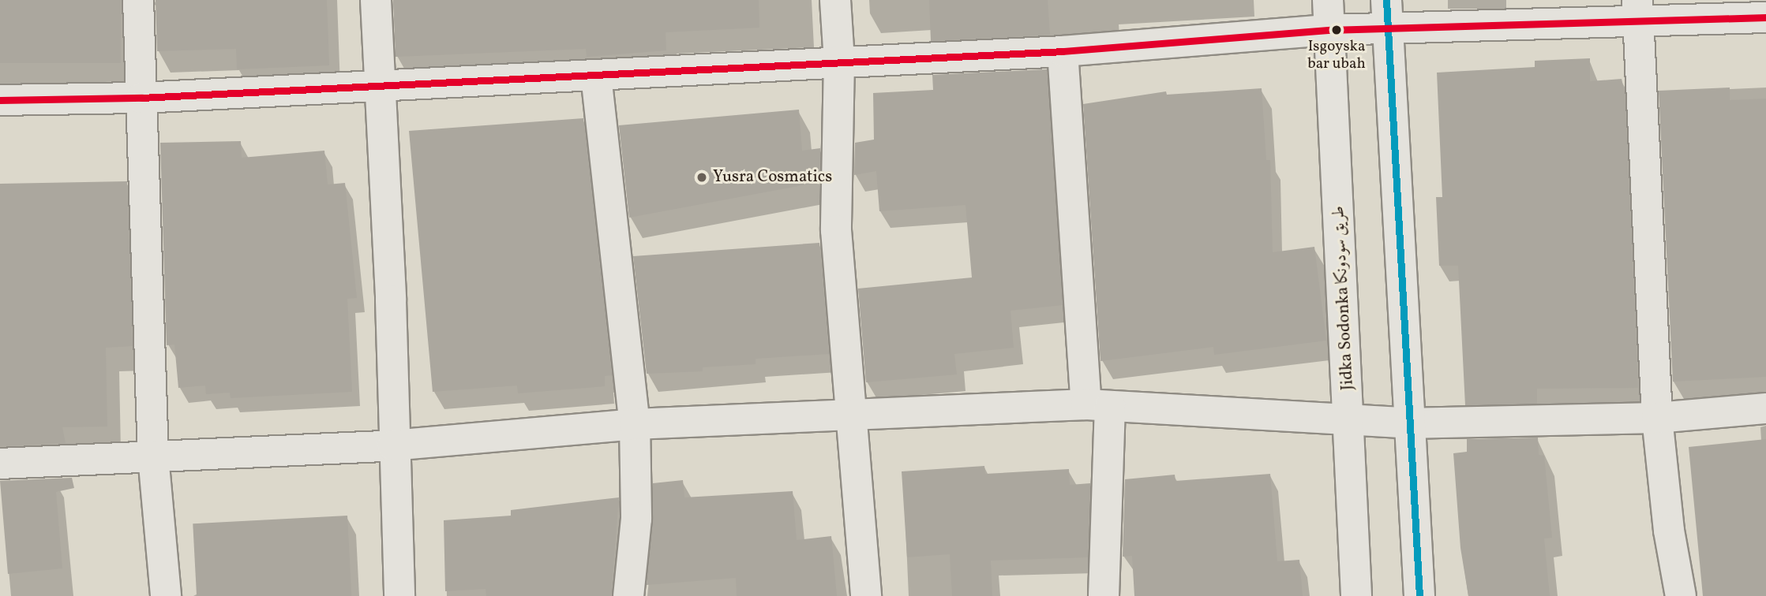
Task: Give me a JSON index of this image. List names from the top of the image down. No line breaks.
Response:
{"streets":{"street":["Jidka Sodonka طريق سودونكا"]},"places":["Isgoyska bar ubah","Yusra Cosmatics"]}
